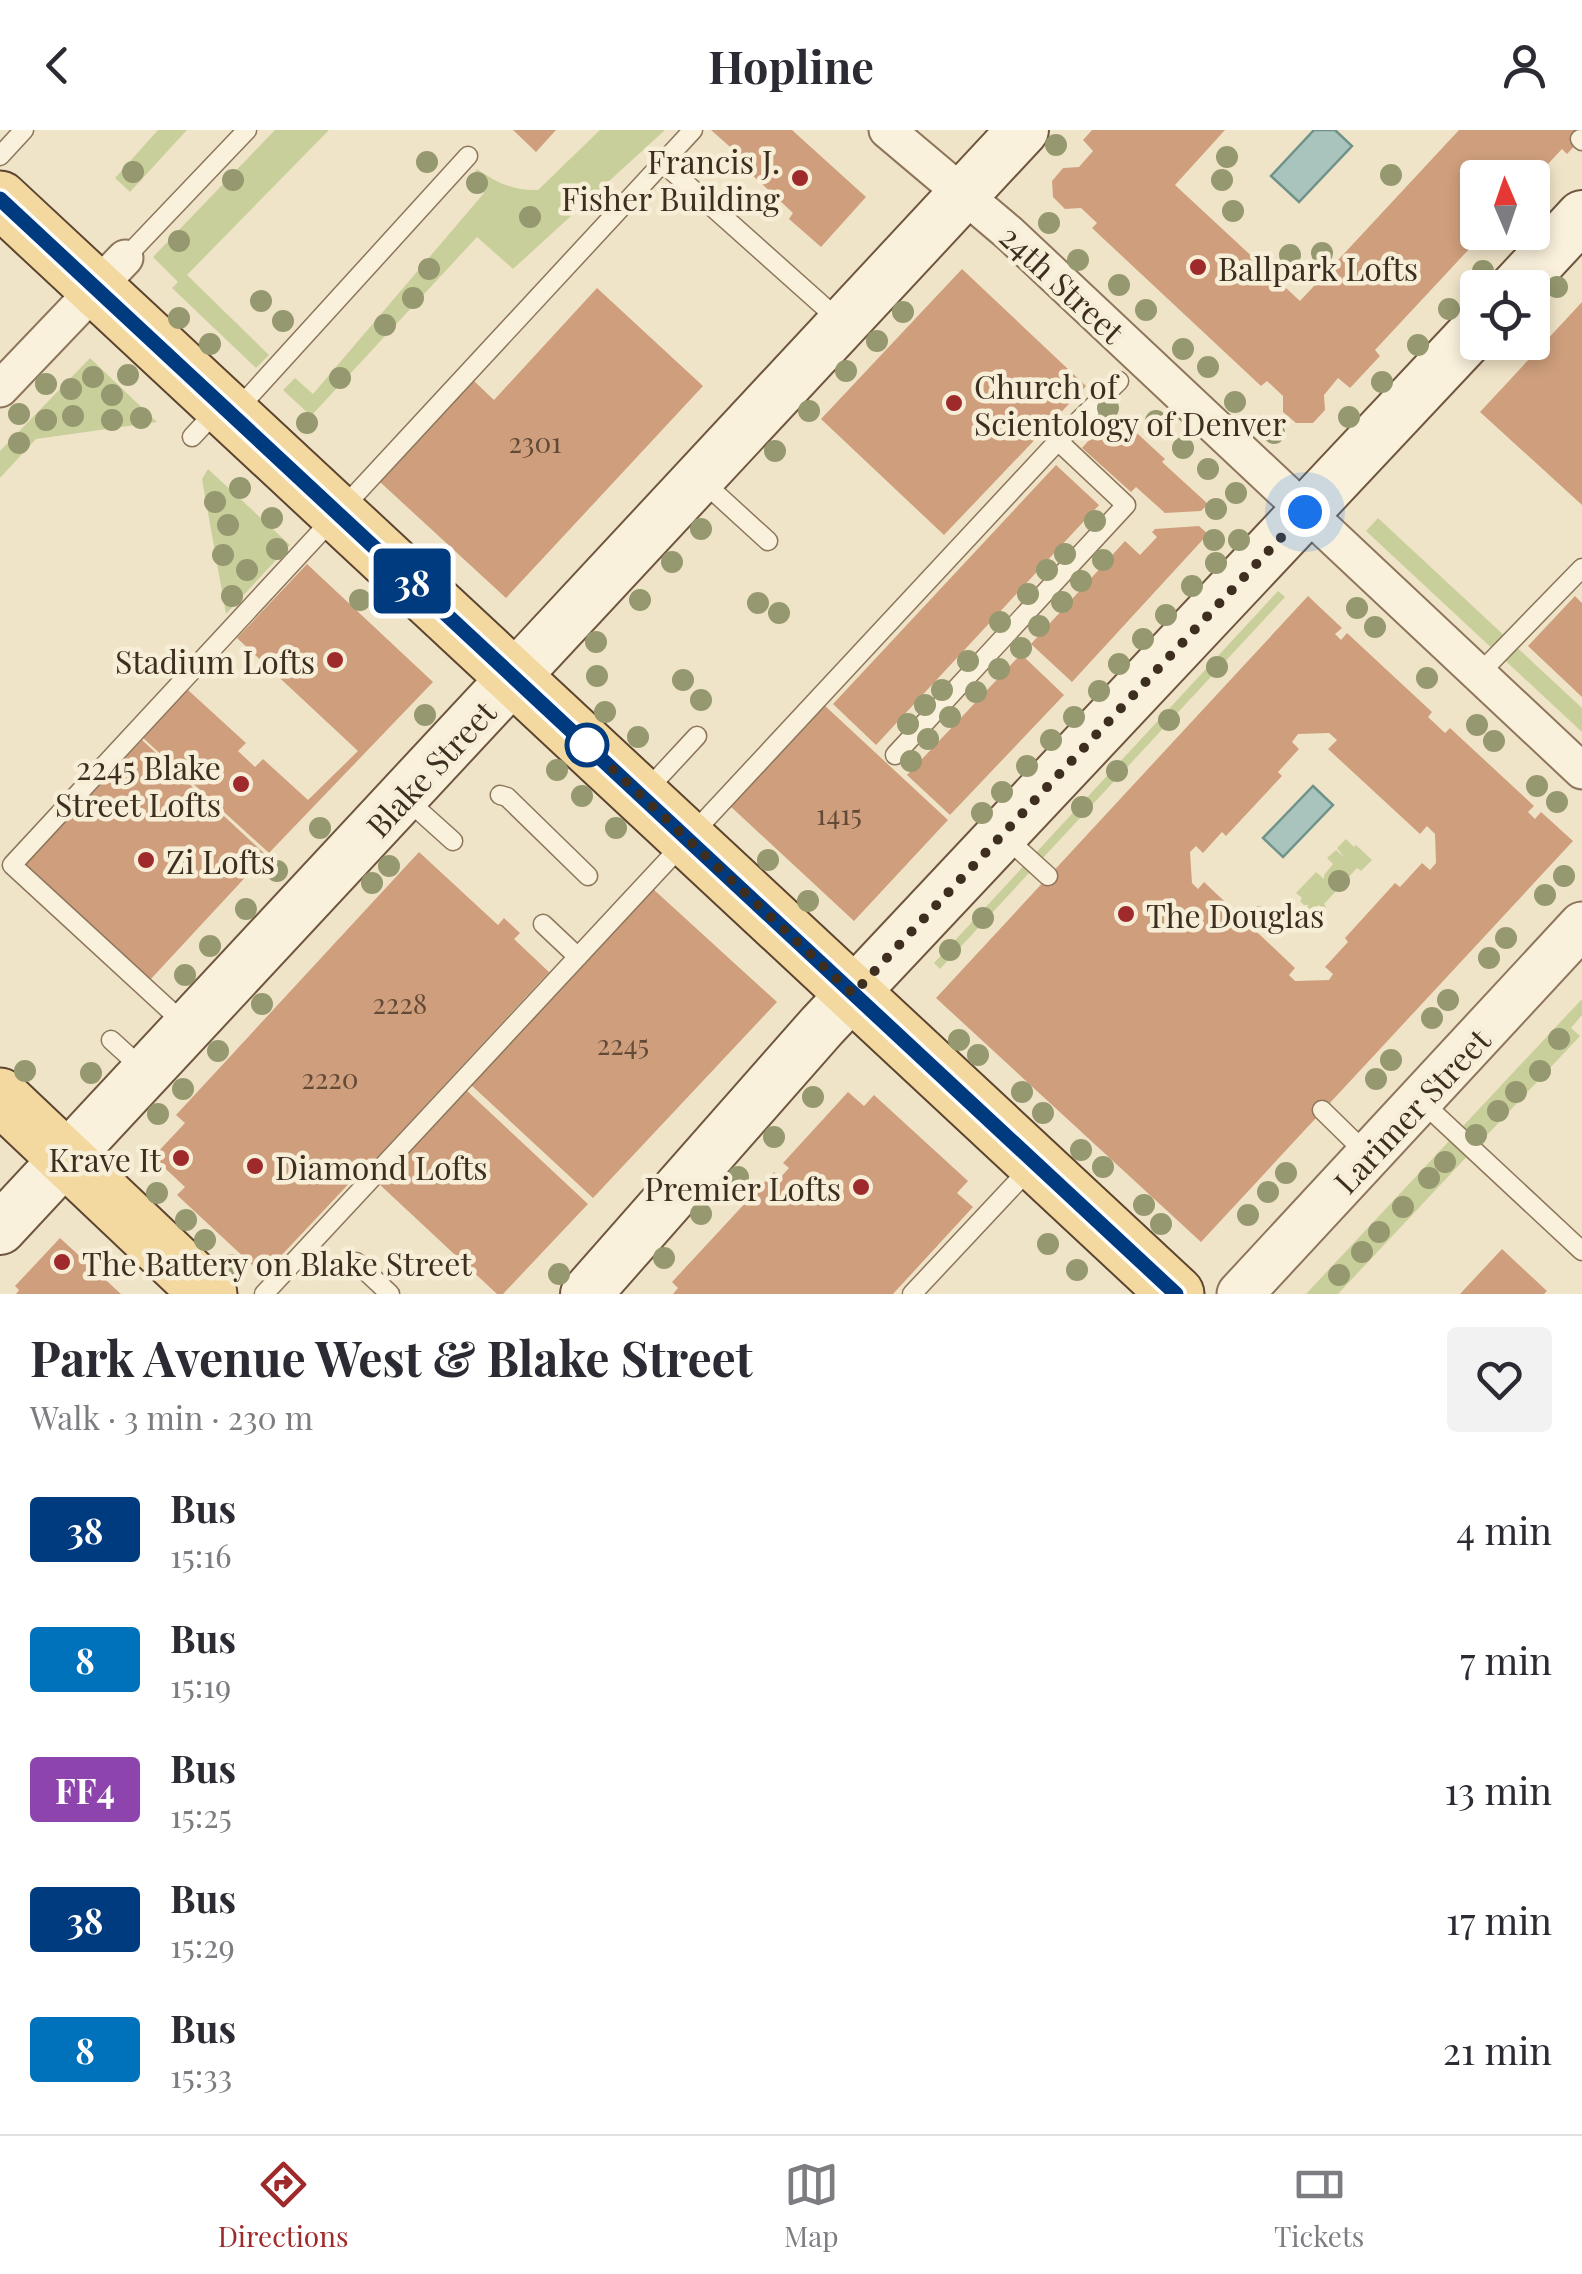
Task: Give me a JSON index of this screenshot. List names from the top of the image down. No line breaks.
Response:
{"streets":{"main road":["Blake Street"],"street":["24th Street","Larimer Street"]},"crossings":[["24th Street","Blake Street"]],"places":["Francis J. Fisher Building","Ballpark Lofts","Church of Scientology of Denver","Stadium Lofts","2245 Blake Street Lofts","Zi Lofts","The Douglas","Krave It","Diamond Lofts","Premier Lofts","The Battery on Blake Street"],"lines":["bus line 38"],"house_numbers":["2301","1415","2228","2245","2220"],"north":"top","page":{"header":"Hopline","on_map":"38","heading":["Park Avenue West & Blake Street","Walk · 3 min · 230 m"],"list":[{"mark":"38","name":"Bus","note":"15:16","value":"4 min"},{"mark":"8","name":"Bus","note":"15:19","value":"7 min"},{"mark":"FF4","name":"Bus","note":"15:25","value":"13 min"},{"mark":"38","name":"Bus","note":"15:29","value":"17 min"},{"mark":"8","name":"Bus","note":"15:33","value":"21 min"}],"tabs":["Directions","Map","Tickets"]}}
